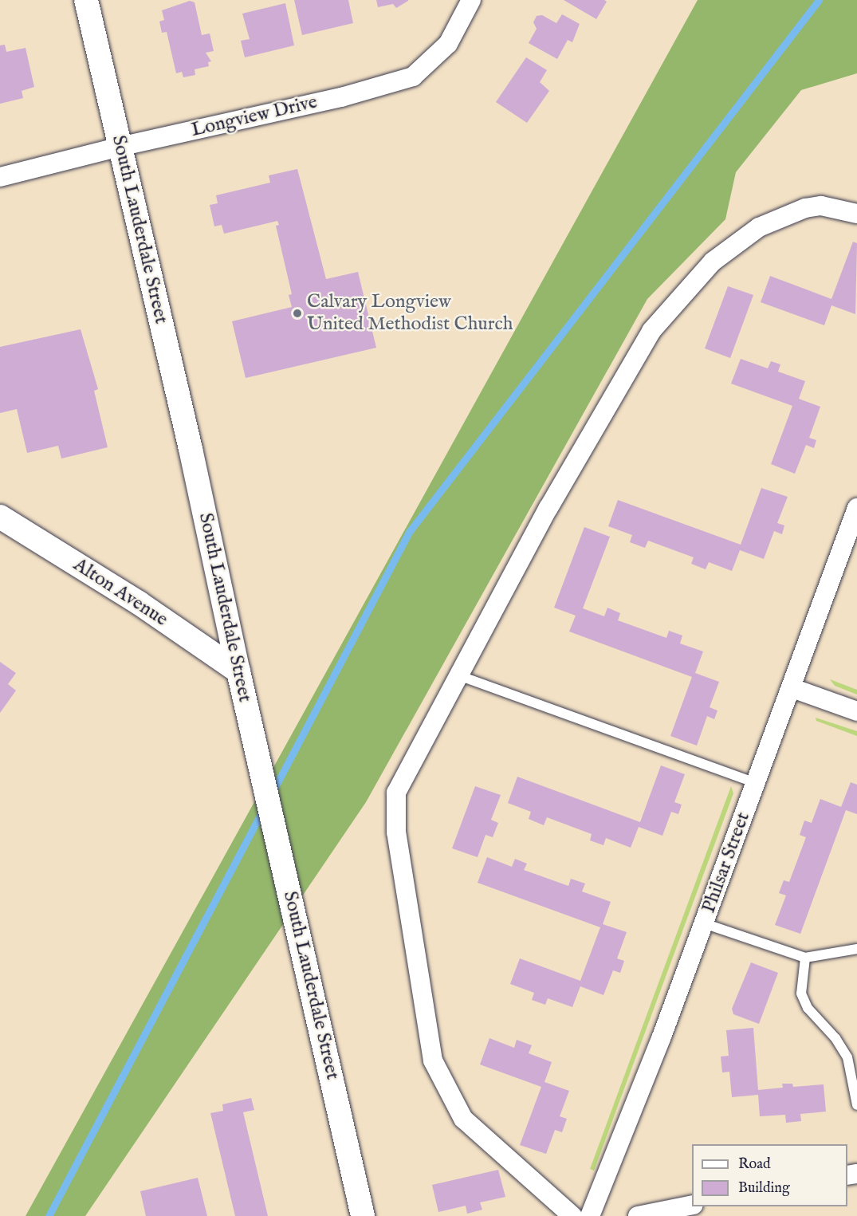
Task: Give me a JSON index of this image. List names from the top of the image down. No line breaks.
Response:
{"streets":{"street":["Longview Drive","South Lauderdale Street","Alton Avenue","Philsar Street"]},"crossings":[["Longview Drive","South Lauderdale Street"],["South Lauderdale Street","Alton Avenue"]],"places":["Calvary Longview United Methodist Church"],"legend":["Road","Building"]}
